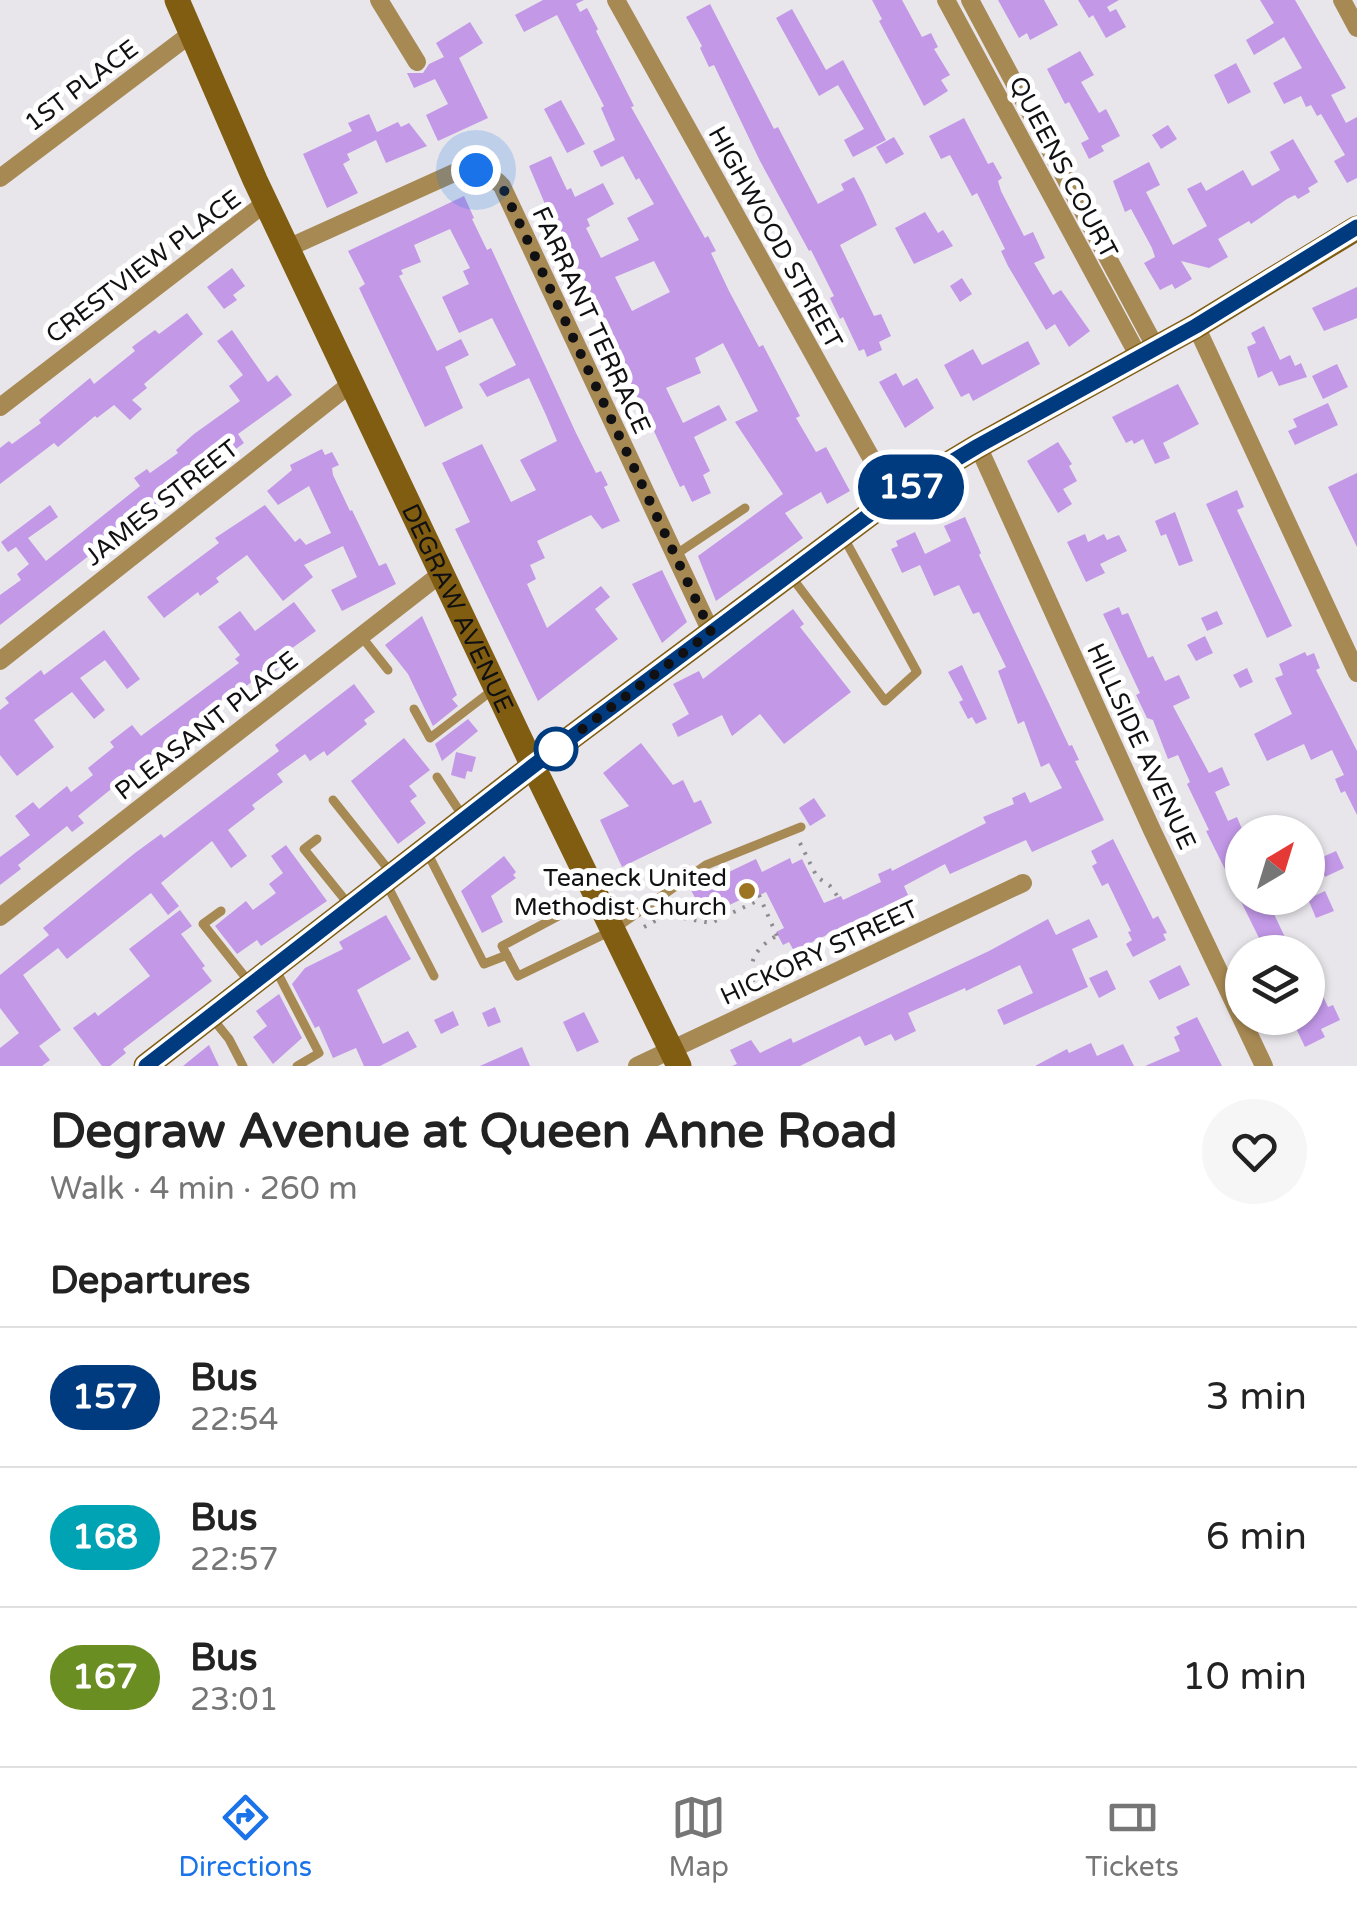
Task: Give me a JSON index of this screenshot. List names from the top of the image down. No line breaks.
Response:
{"streets":{"street":["1ST PLACE","QUEENS COURT","HIGHWOOD STREET","CRESTVIEW PLACE","FARRANT TERRACE","JAMES STREET","DEGRAW AVENUE","PLEASANT PLACE","HILLSIDE AVENUE","HICKORY STREET"]},"crossings":[["1ST PLACE","DEGRAW AVENUE"],["CRESTVIEW PLACE","DEGRAW AVENUE"],["FARRANT TERRACE","DEGRAW AVENUE"],["JAMES STREET","DEGRAW AVENUE"],["DEGRAW AVENUE","PLEASANT PLACE"],["DEGRAW AVENUE","HICKORY STREET"]],"places":["Teaneck United Methodist Church"],"lines":["bus line 157"],"north":"top right","page":{"on_map":"157","heading":[["Degraw Avenue at Queen Anne Road","Walk · 4 min · 260 m"],"Departures"],"list":[{"mark":"157","name":"Bus","note":"22:54","value":"3 min"},{"mark":"168","name":"Bus","note":"22:57","value":"6 min"},{"mark":"167","name":"Bus","note":"23:01","value":"10 min"}],"tabs":["Directions","Map","Tickets"]}}
